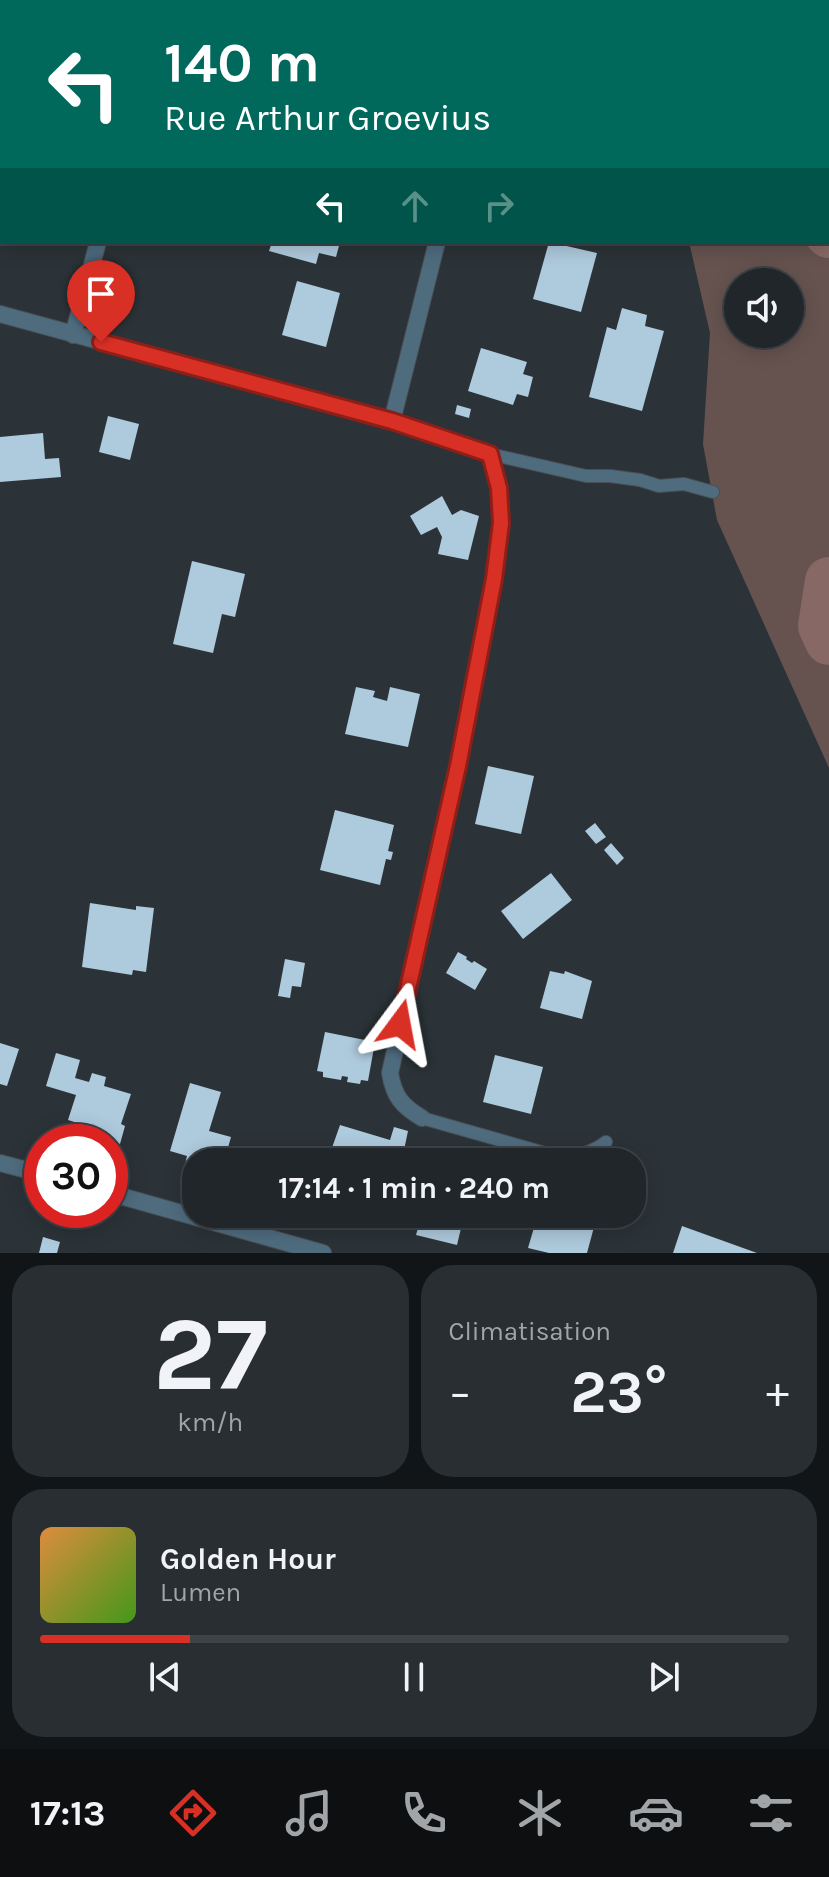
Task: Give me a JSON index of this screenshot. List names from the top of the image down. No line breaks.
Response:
{"page":{"turn":["140 m","Rue Arthur Groevius"],"limit":"30","trip":"17:14 · 1 min · 240 m","tile":[["27","km/h"],"Climatisation"],"heat":["−","23°","+"],"song":["Golden Hour","Lumen"],"tabs":"17:13"}}
